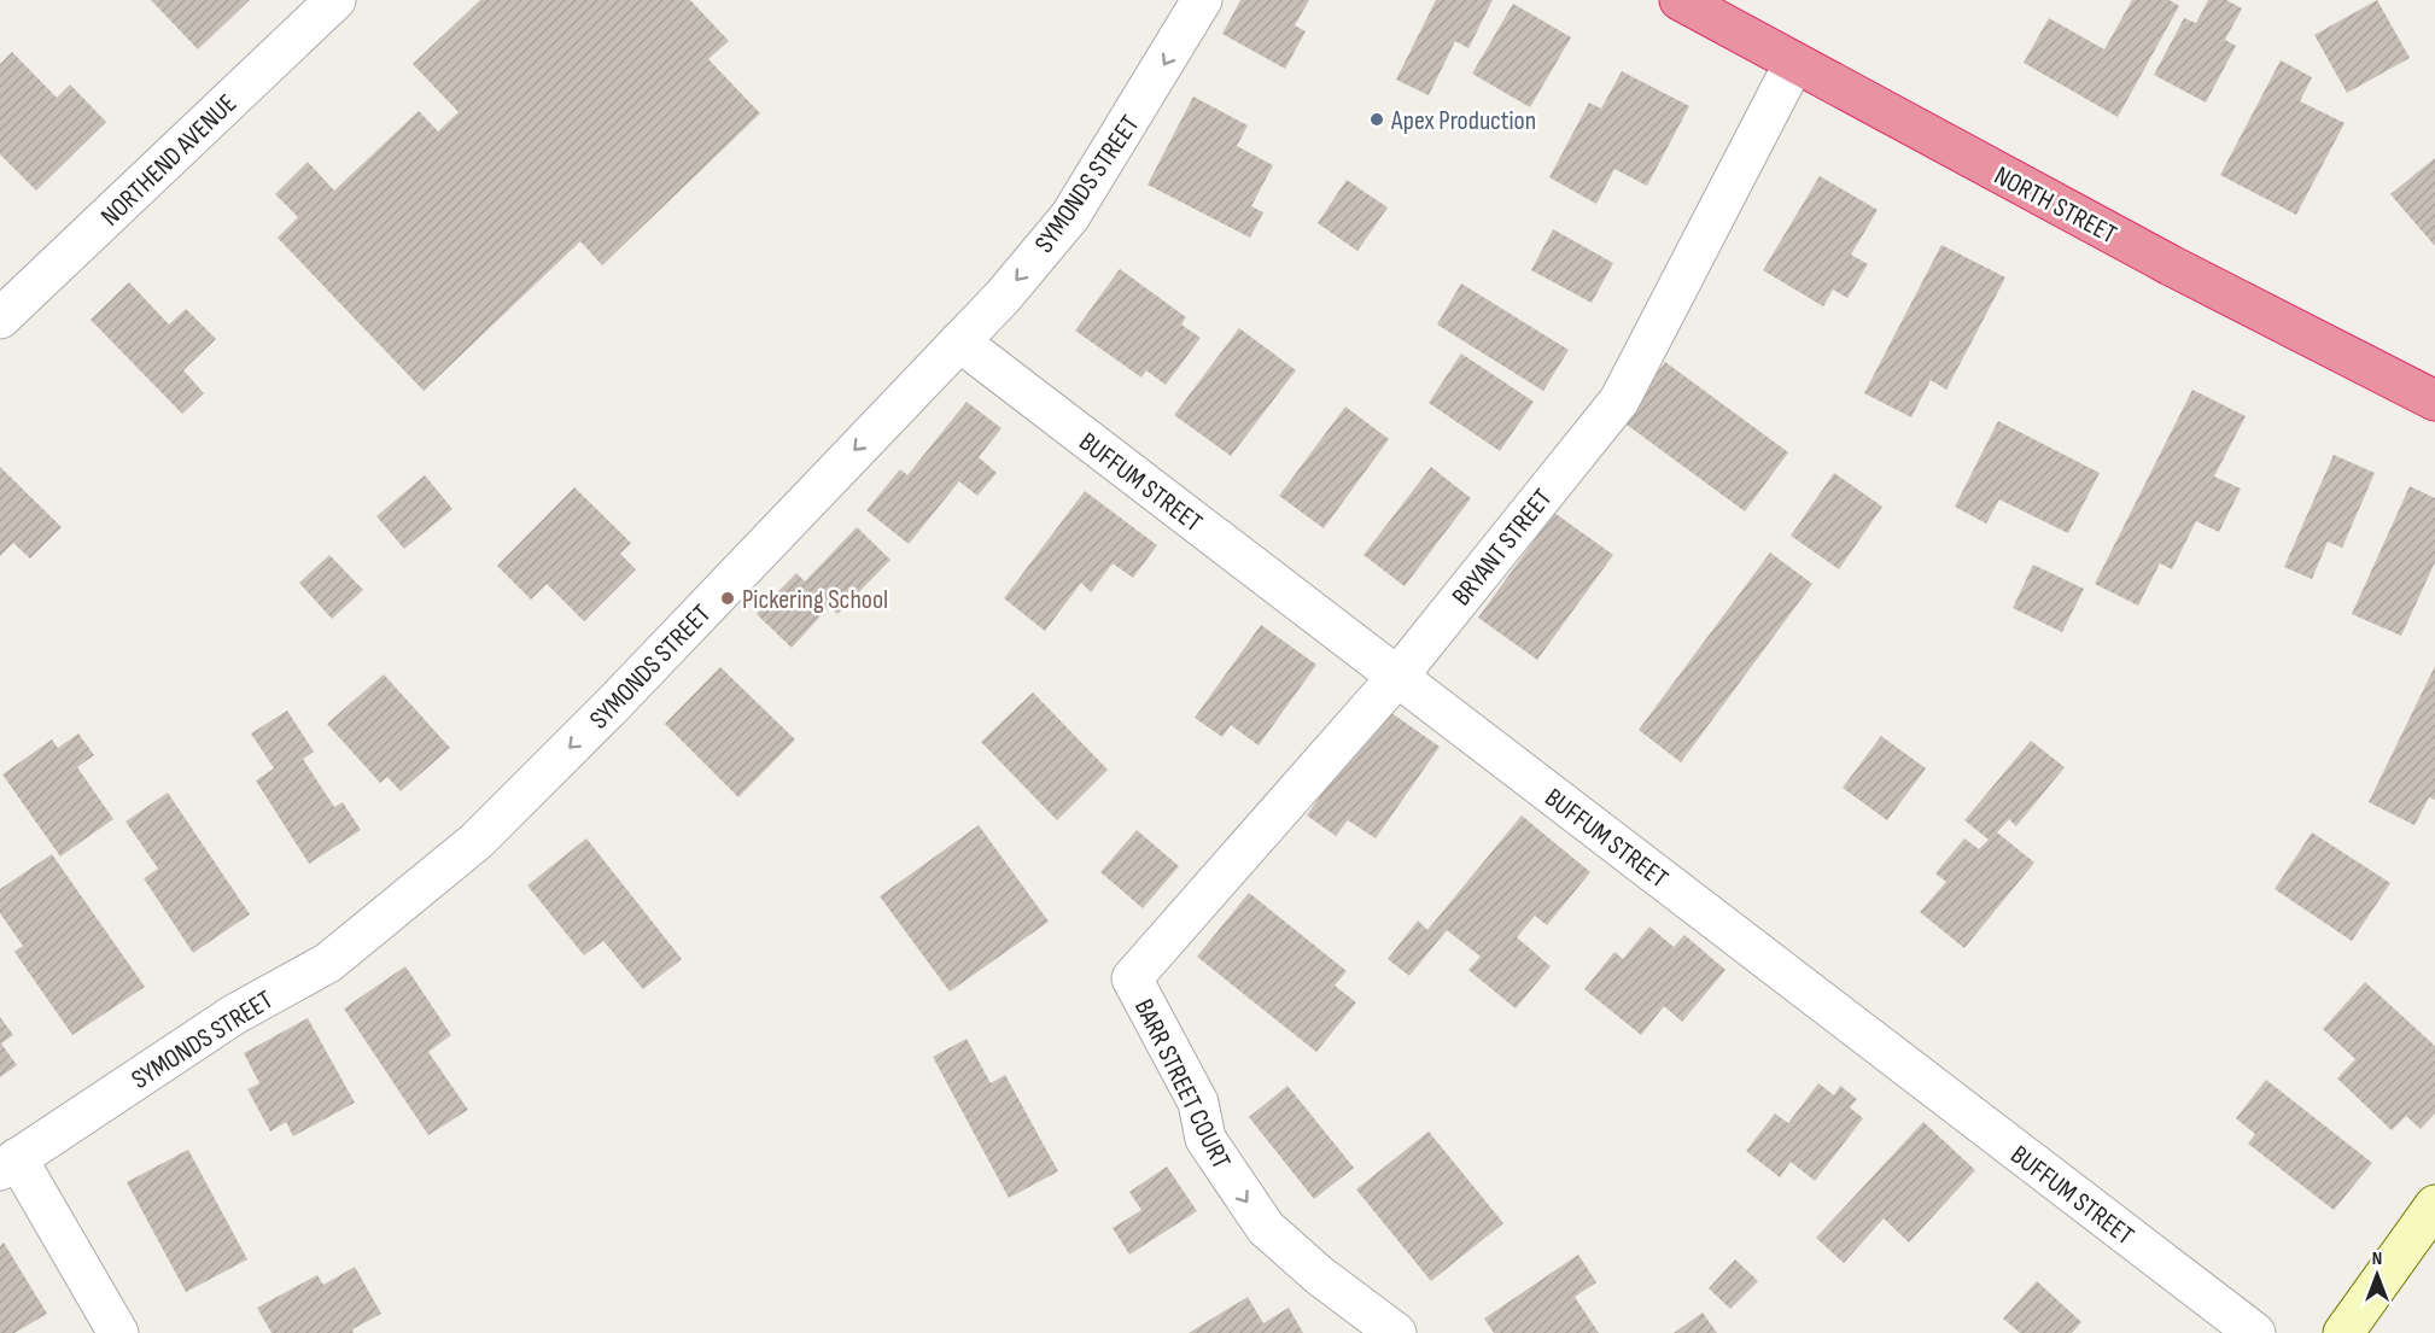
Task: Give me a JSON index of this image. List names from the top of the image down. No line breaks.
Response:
{"streets":{"highway":["NORTH STREET"],"street":["NORTHEND AVENUE","SYMONDS STREET","BUFFUM STREET","BRYANT STREET","BARR STREET COURT"]},"crossings":[["SYMONDS STREET","BUFFUM STREET"],["NORTH STREET","BRYANT STREET"],["BUFFUM STREET","BRYANT STREET"],["BRYANT STREET","BARR STREET COURT"]],"one_way":["SYMONDS STREET","BARR STREET COURT"],"places":["Apex Production","Pickering School"],"north":"top"}
